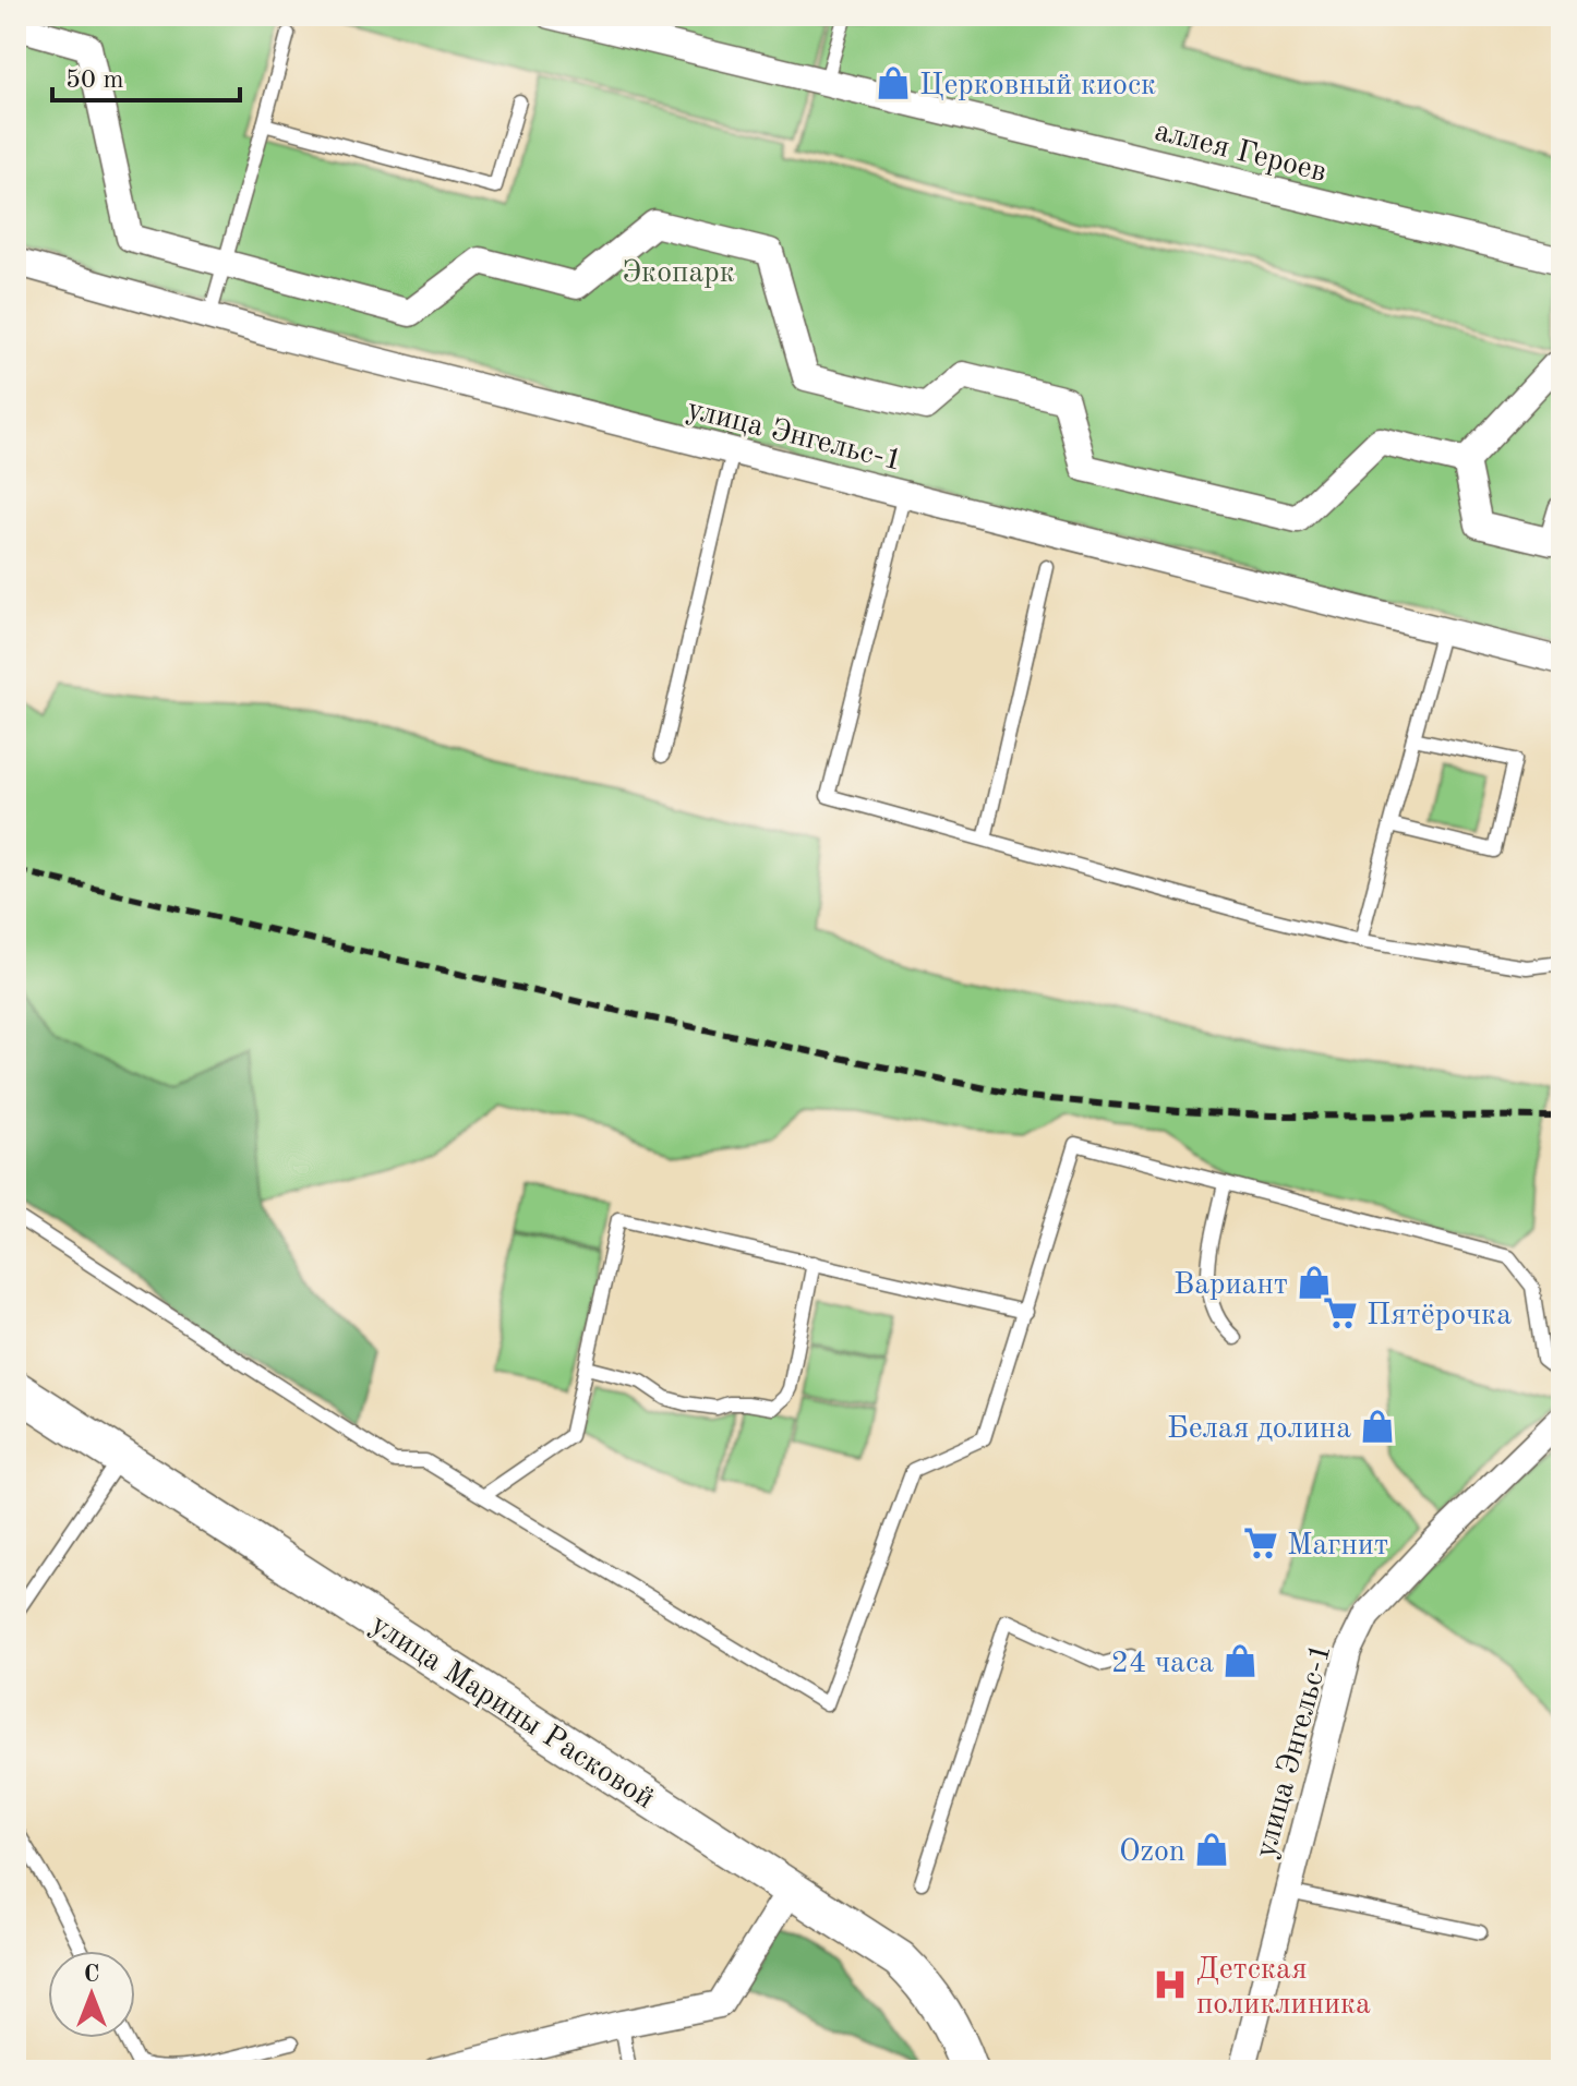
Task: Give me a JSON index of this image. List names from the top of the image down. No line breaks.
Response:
{"streets":{"main road":["улица Марины Расковой"],"street":["аллея Героев","улица Энгельс-1"]},"parks":["Экопарк"],"places":{"shop":["Церковный киоск","Вариант","Белая долина","24 часа","Ozon"],"supermarket":["Пятёрочка","Магнит"],"hospital":["Детская поликлиника"]},"scale_bar":"50 m","north":"top"}
